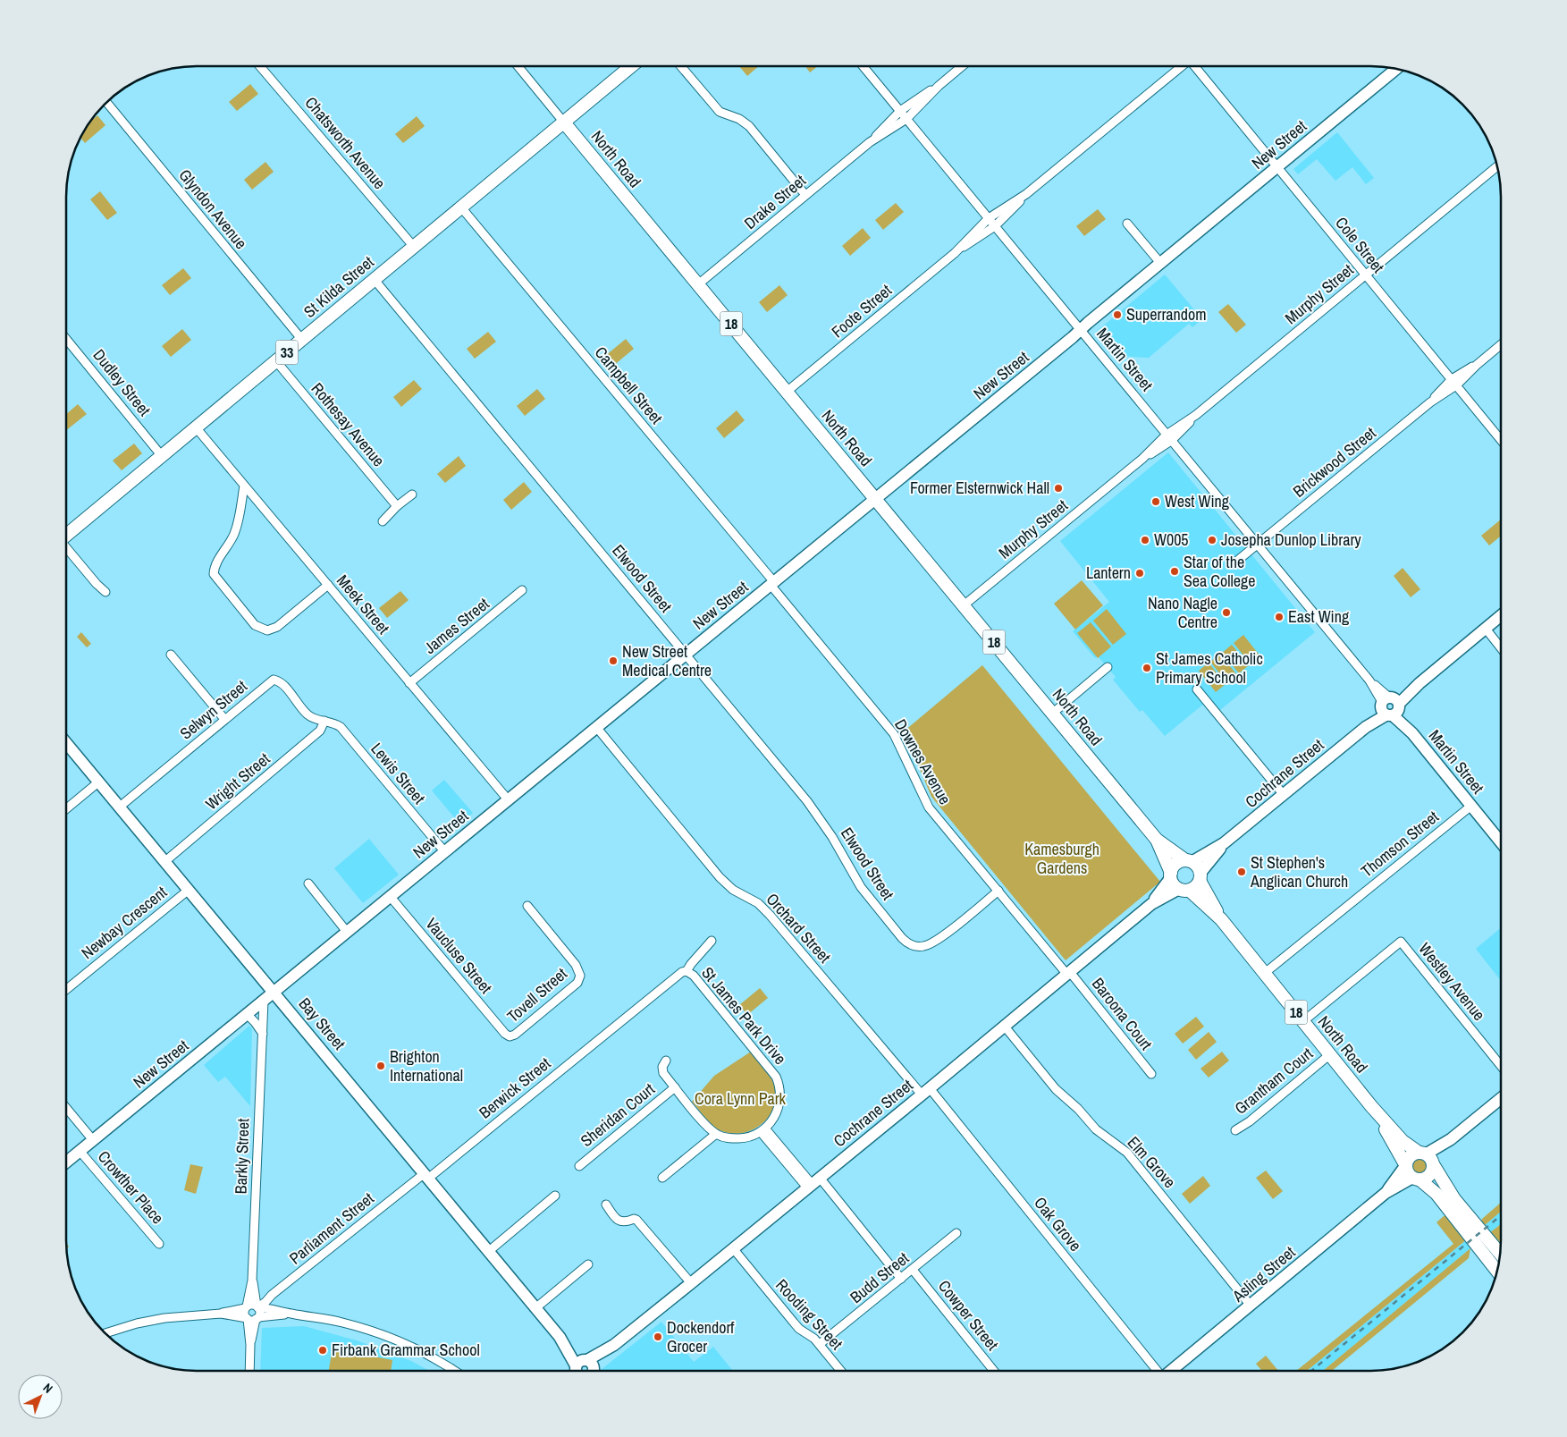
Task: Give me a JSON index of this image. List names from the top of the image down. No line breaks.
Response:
{"streets":{"main road":["North Road","St Kilda Street","18","33"],"street":["Chatsworth Avenue","New Street","Drake Street","Glyndon Avenue","Cole Street","Murphy Street","Foote Street","Martin Street","Dudley Street","Campbell Street","Rothesay Avenue","Brickwood Street","Elwood Street","Meek Street","James Street","Selwyn Street","Downes Avenue","Lewis Street","Cochrane Street","Wright Street","Thomson Street","Newbay Crescent","Orchard Street","Vaucluse Street","Westley Avenue","Tovell Street","Baroona Court","St James Park Drive","Bay Street","Grantham Court","Berwick Street","Sheridan Court","Barkly Street","Elm Grove","Crowther Place","Oak Grove","Parliament Street","Asling Street","Budd Street","Rooding Street","Cowper Street"]},"crossings":[["Chatsworth Avenue","St Kilda Street"],["New Street","North Road"],["New Street","Cole Street"],["New Street","Martin Street"],["New Street","Campbell Street"],["New Street","Elwood Street"],["New Street","Meek Street"],["New Street","Downes Avenue"],["New Street","Lewis Street"],["New Street","Orchard Street"],["New Street","Vaucluse Street"],["New Street","Bay Street"],["New Street","Barkly Street"],["New Street","Crowther Place"],["North Road","Drake Street"],["North Road","St Kilda Street"],["North Road","Murphy Street"],["North Road","Foote Street"],["North Road","18"],["North Road","Cochrane Street"],["North Road","Thomson Street"],["North Road","Westley Avenue"],["North Road","Grantham Court"],["North Road","Asling Street"],["Drake Street","Martin Street"],["Glyndon Avenue","St Kilda Street"],["Cole Street","Murphy Street"],["Cole Street","Brickwood Street"],["St Kilda Street","Dudley Street"],["St Kilda Street","Campbell Street"],["St Kilda Street","Rothesay Avenue"],["St Kilda Street","Elwood Street"],["St Kilda Street","Meek Street"],["Murphy Street","Martin Street"],["Foote Street","Martin Street"],["18","Cochrane Street"],["18","Asling Street"],["Martin Street","Brickwood Street"],["Martin Street","Cochrane Street"],["Martin Street","Thomson Street"],["Campbell Street","Downes Avenue"],["Elwood Street","Downes Avenue"],["Meek Street","James Street"],["Selwyn Street","Lewis Street"],["Selwyn Street","Wright Street"],["Selwyn Street","Bay Street"],["Downes Avenue","Cochrane Street"],["Downes Avenue","Baroona Court"],["Lewis Street","Wright Street"],["Cochrane Street","Orchard Street"],["Cochrane Street","Baroona Court"],["Cochrane Street","Elm Grove"],["Cochrane Street","Oak Grove"],["Cochrane Street","Rooding Street"],["Wright Street","Bay Street"],["Newbay Crescent","Bay Street"],["Orchard Street","Oak Grove"],["Vaucluse Street","Tovell Street"],["St James Park Drive","Berwick Street"],["Bay Street","Berwick Street"],["Bay Street","Parliament Street"],["Berwick Street","Parliament Street"],["Barkly Street","Parliament Street"],["Elm Grove","Asling Street"],["Budd Street","Rooding Street"],["Budd Street","Cowper Street"]],"parks":["Kamesburgh Gardens","Cora Lynn Park"],"places":["Superrandom","Former Elsternwick Hall","West Wing","W005","Josepha Dunlop Library","Star of the Sea College","Lantern","Nano Nagle Centre","East Wing","New Street Medical Centre","St James Catholic Primary School","St Stephen's Anglican Church","Brighton International","Dockendorf Grocer","Firbank Grammar School"],"north":"top right"}
